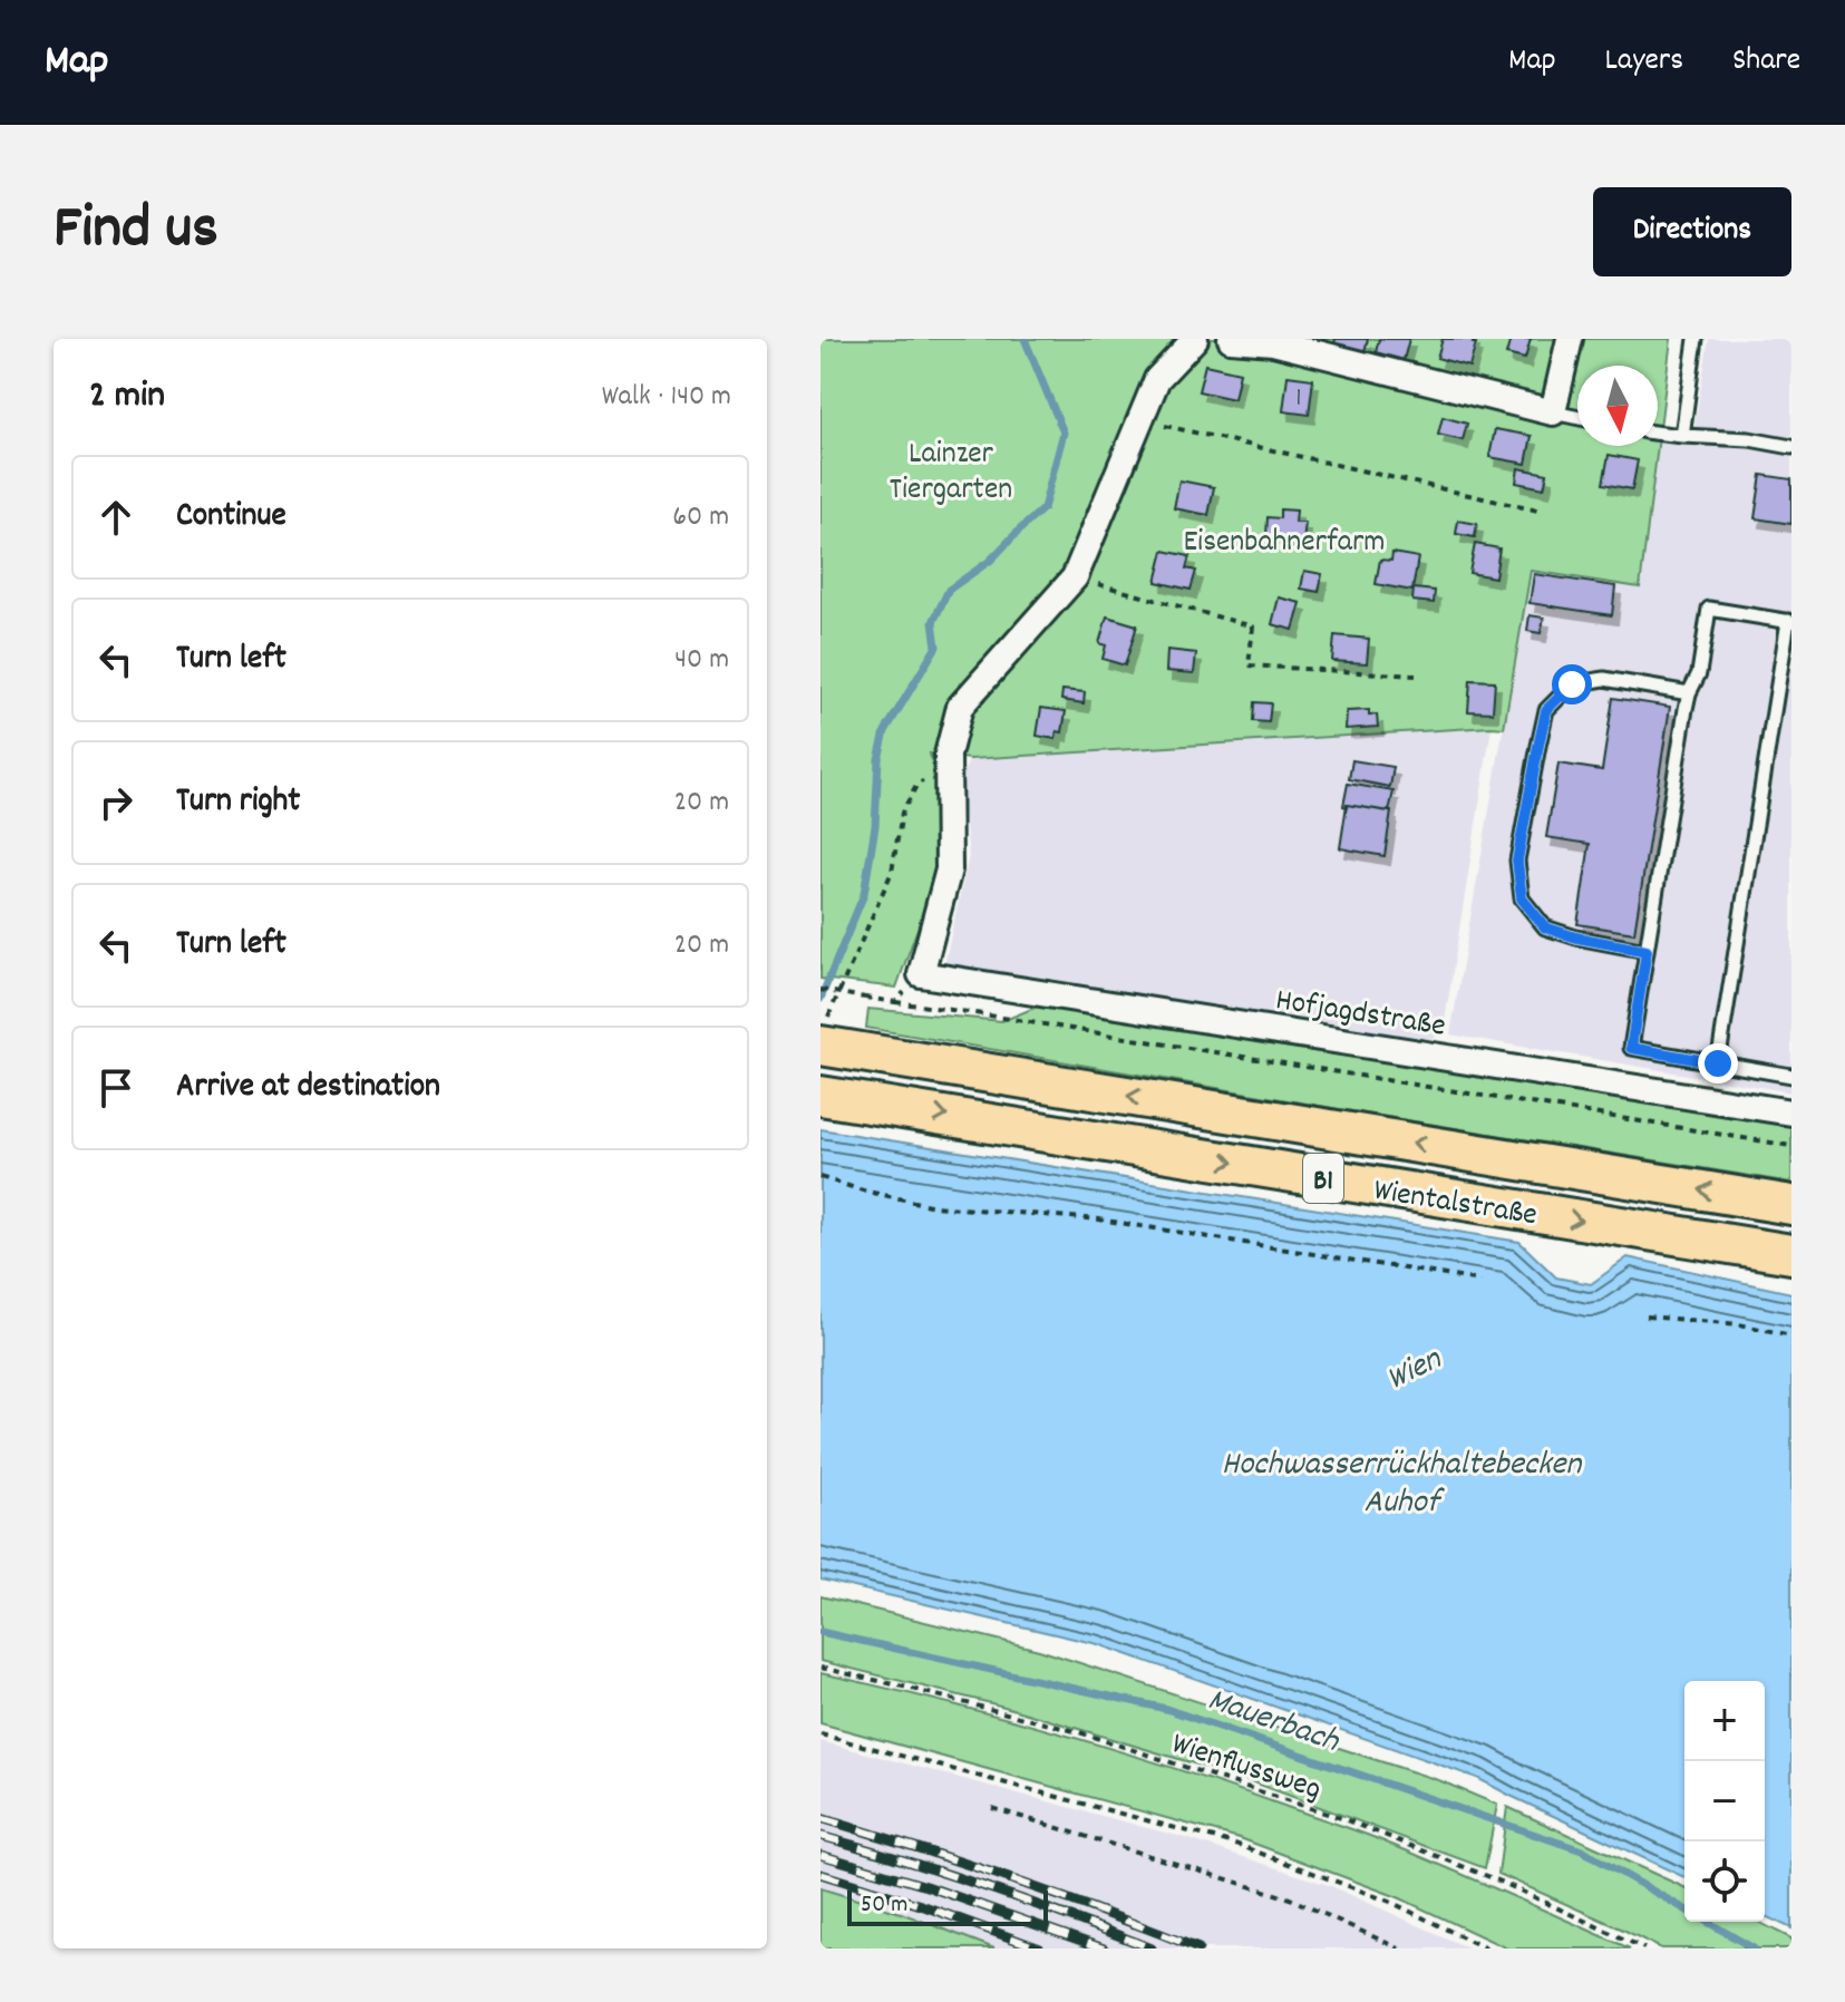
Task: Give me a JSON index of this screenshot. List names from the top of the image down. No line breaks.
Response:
{"streets":{"main road":["B1","Wientalstraße"],"street":["Hofjagdstraße"],"path":["Wienflussweg"]},"water":["Wien","Hochwasserrückhaltebecken Auhof","Mauerbach"],"parks":["Lainzer Tiergarten","Eisenbahnerfarm"],"house_numbers":["1"],"scale_bar":"50 m","north":"bottom","page":{"header":"Map","nav":["Map","Layers","Share"],"title":"Find us","buttons":"Directions","heading":["2 min","Walk · 140 m"],"list":[["Continue","60 m"],["Turn left","40 m"],["Turn right","20 m"],["Turn left","20 m"],"Arrive at destination"],"map_buttons":["+","−"],"scale":"50 m"}}
